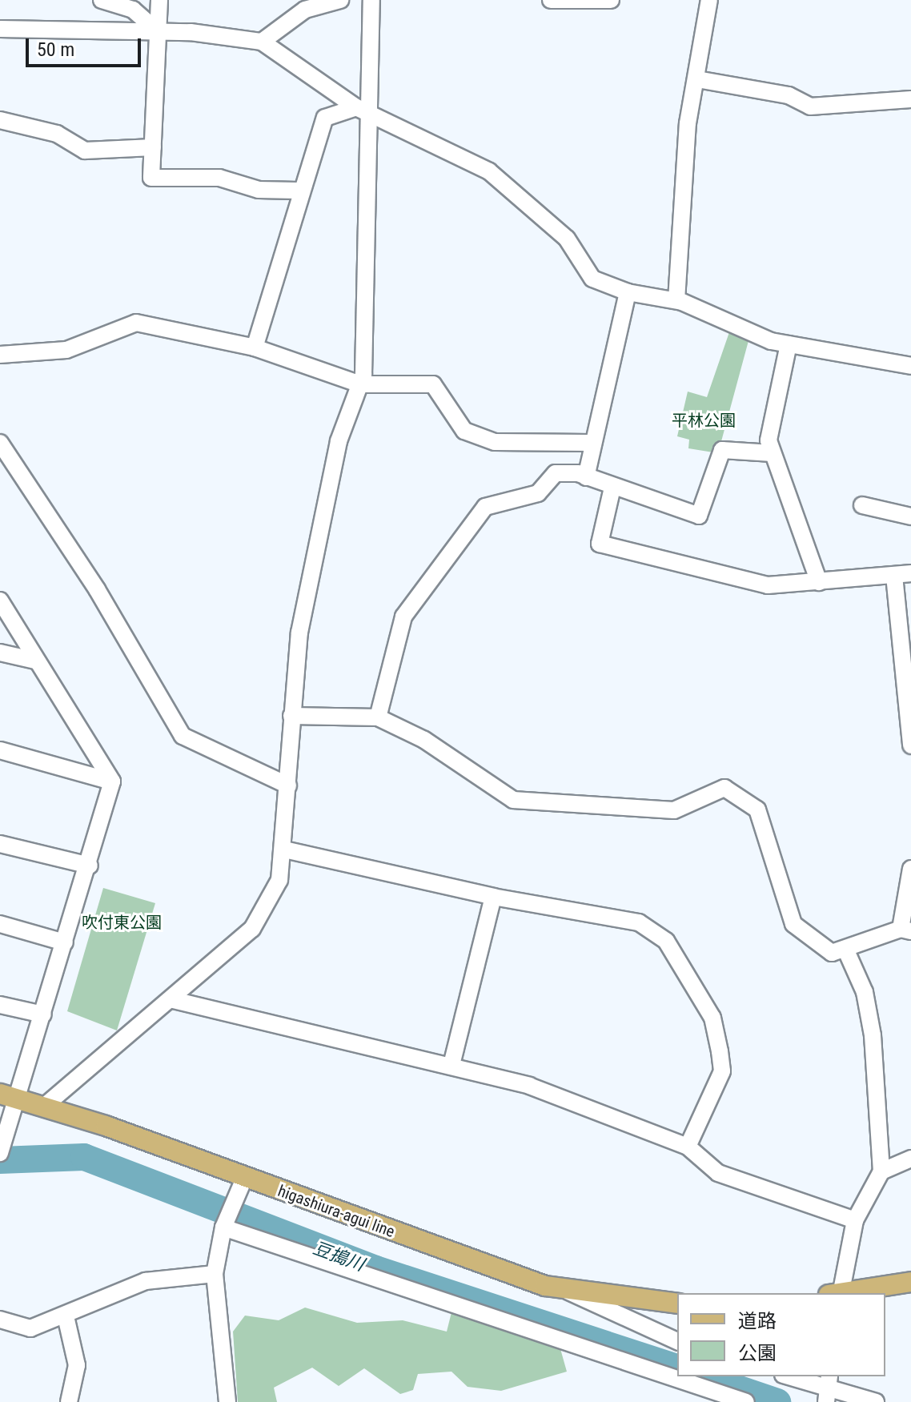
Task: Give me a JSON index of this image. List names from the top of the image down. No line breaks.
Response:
{"streets":{"main road":["higashiura-agui line"]},"water":["豆搗川"],"parks":["平林公園","吹付東公園"],"legend":["道路","公園"],"scale_bar":"50 m"}
